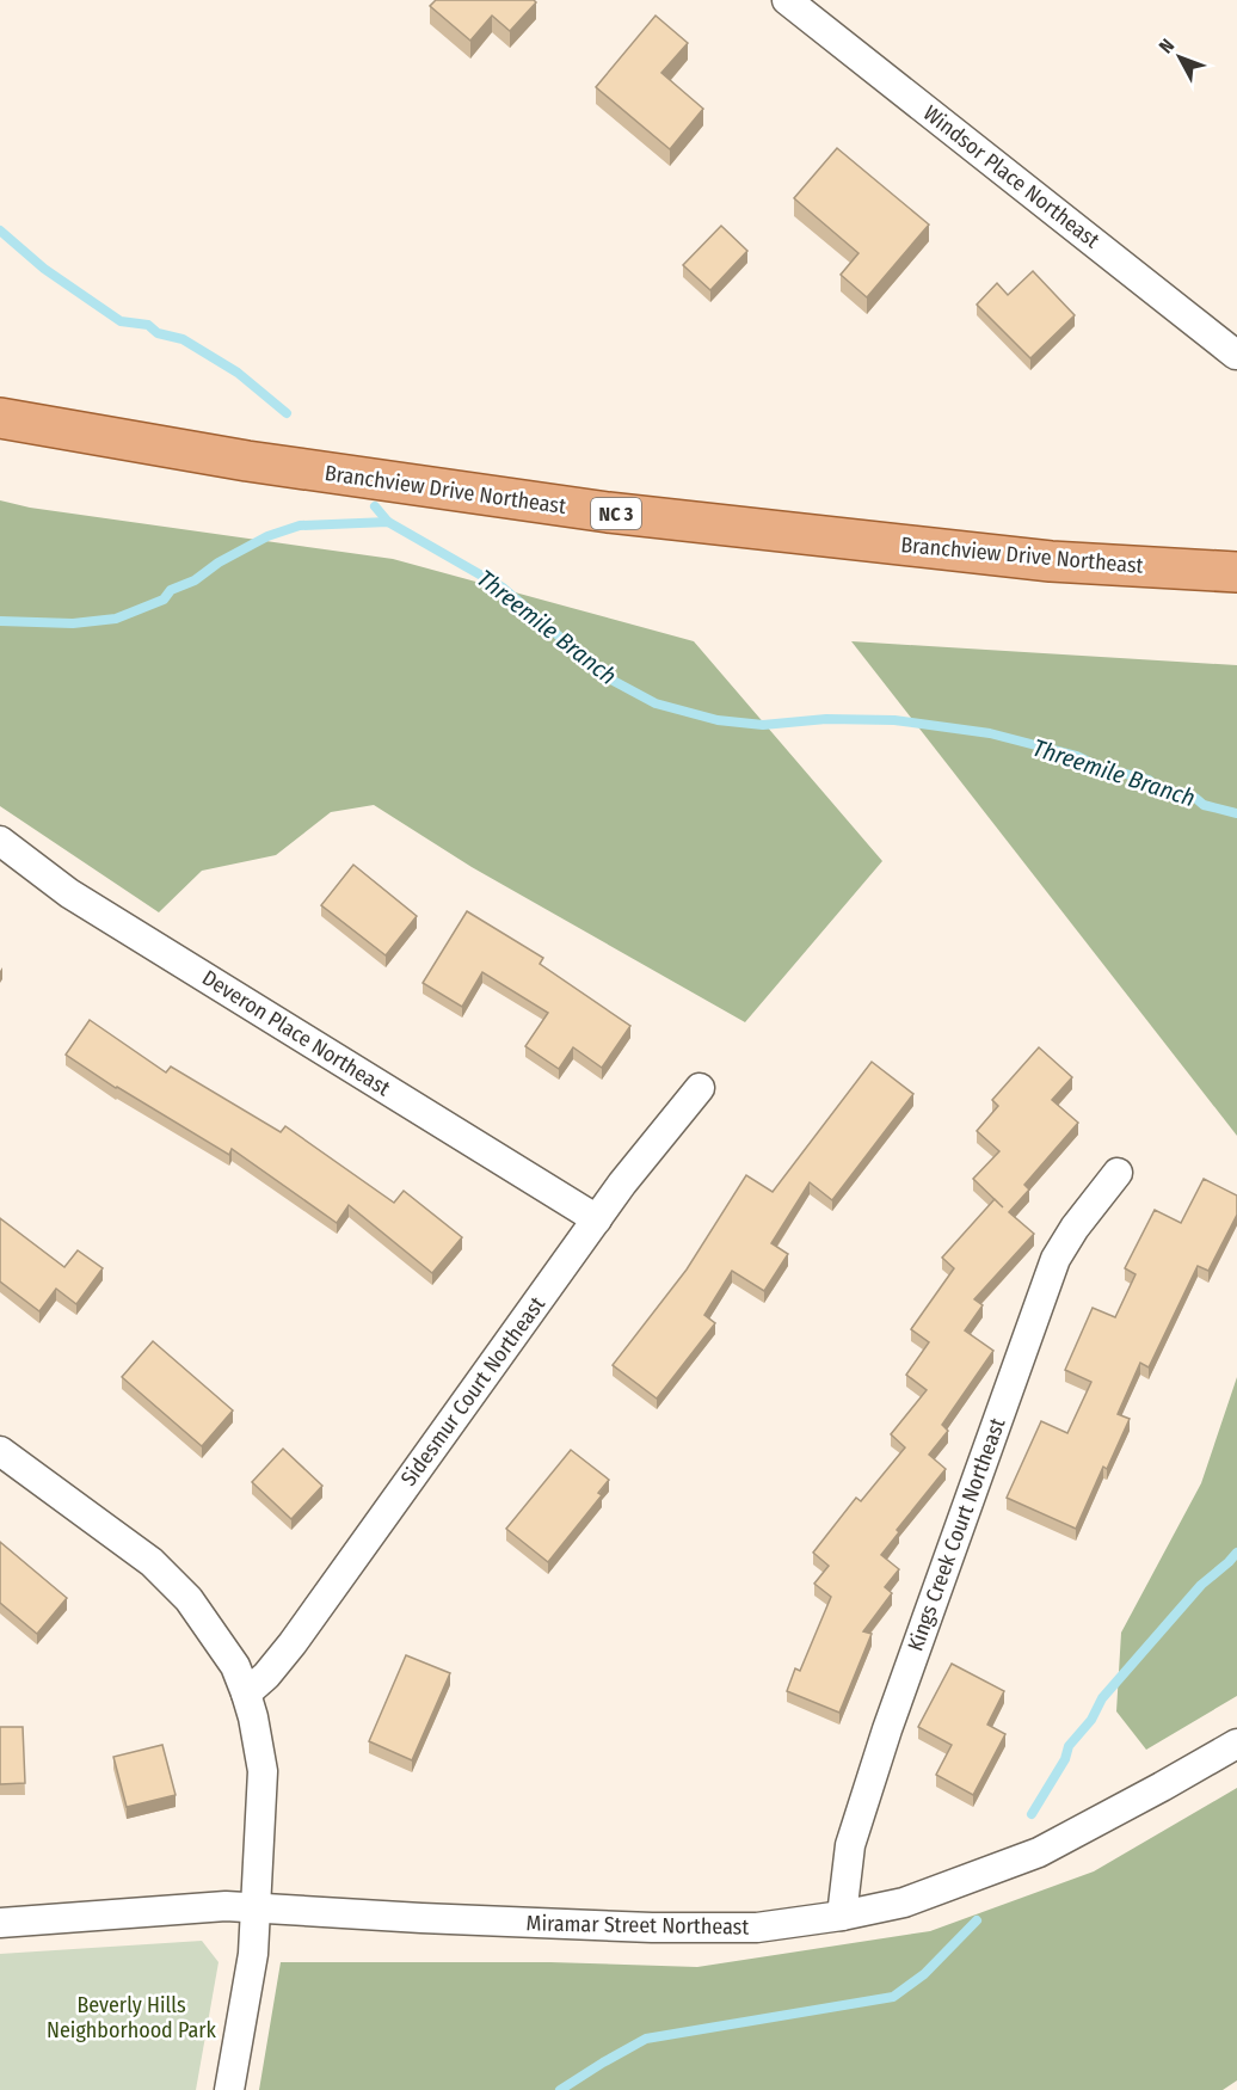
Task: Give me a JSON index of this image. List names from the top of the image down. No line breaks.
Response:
{"streets":{"main road":["Branchview Drive Northeast","NC 3"],"street":["Windsor Place Northeast","Deveron Place Northeast","Sidesmur Court Northeast","Kings Creek Court Northeast","Miramar Street Northeast"]},"crossings":[["Deveron Place Northeast","Sidesmur Court Northeast"],["Kings Creek Court Northeast","Miramar Street Northeast"]],"water":["Threemile Branch"],"parks":["Beverly Hills Neighborhood Park"],"north":"top left"}
